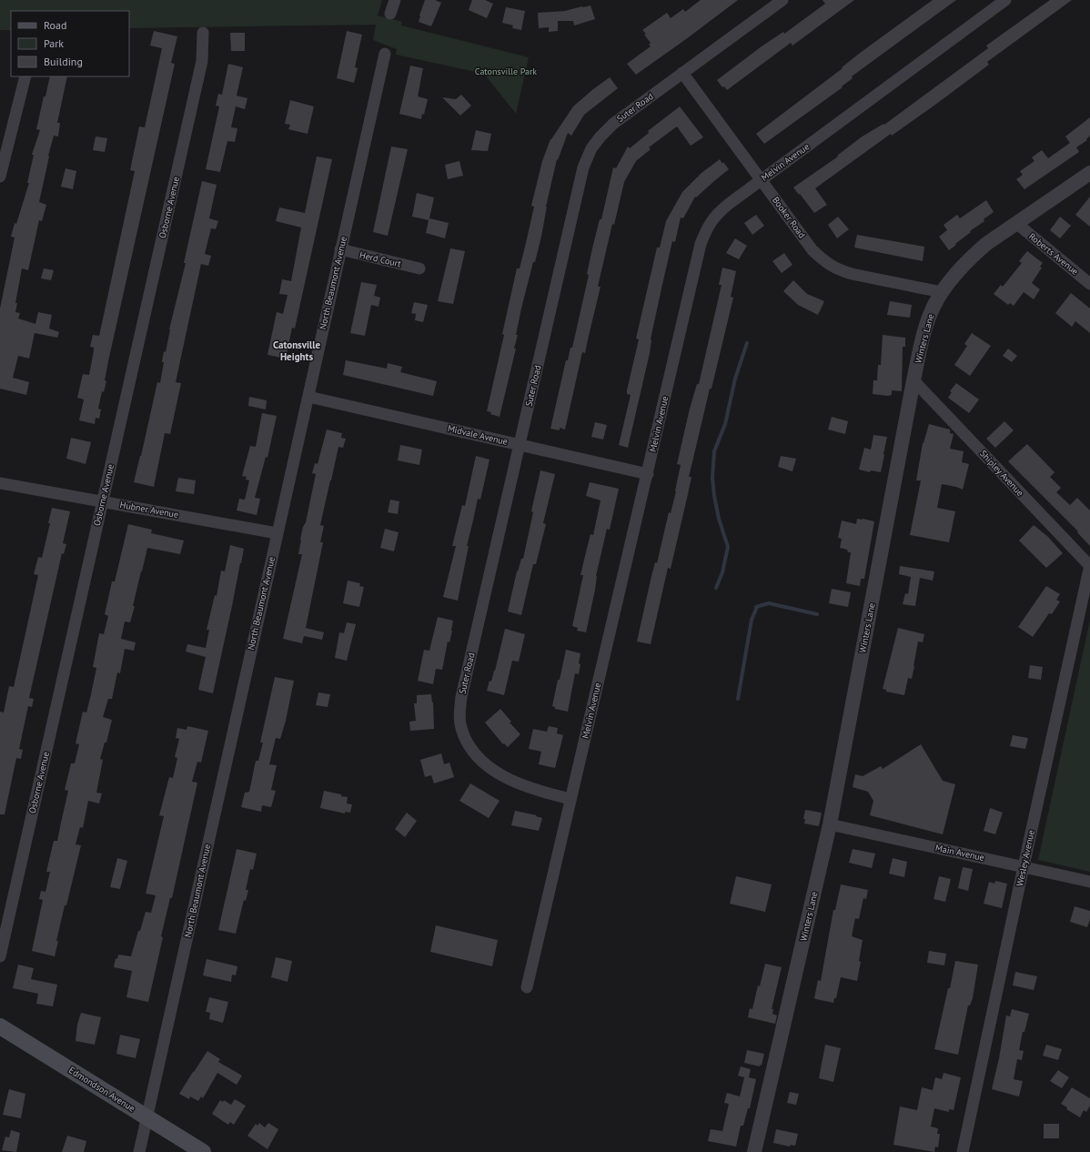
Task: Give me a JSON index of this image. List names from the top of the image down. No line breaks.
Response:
{"streets":{"main road":["Edmondson Avenue"],"street":["Suter Road","Melvin Avenue","Osborne Avenue","Booker Road","Roberts Avenue","Herd Court","North Beaumont Avenue","Winters Lane","Midvale Avenue","Shipley Avenue","Hubner Avenue","Main Avenue","Wesley Avenue"]},"crossings":[["Suter Road","Melvin Avenue"],["Suter Road","Booker Road"],["Suter Road","Midvale Avenue"],["Melvin Avenue","Booker Road"],["Melvin Avenue","Midvale Avenue"],["Osborne Avenue","Hubner Avenue"],["Booker Road","Winters Lane"],["Roberts Avenue","Winters Lane"],["Herd Court","North Beaumont Avenue"],["North Beaumont Avenue","Midvale Avenue"],["North Beaumont Avenue","Hubner Avenue"],["North Beaumont Avenue","Edmondson Avenue"],["Winters Lane","Shipley Avenue"],["Winters Lane","Main Avenue"],["Shipley Avenue","Wesley Avenue"],["Main Avenue","Wesley Avenue"]],"districts":["Catonsville Heights"],"parks":["Catonsville Park"],"legend":["Road","Park","Building"]}
